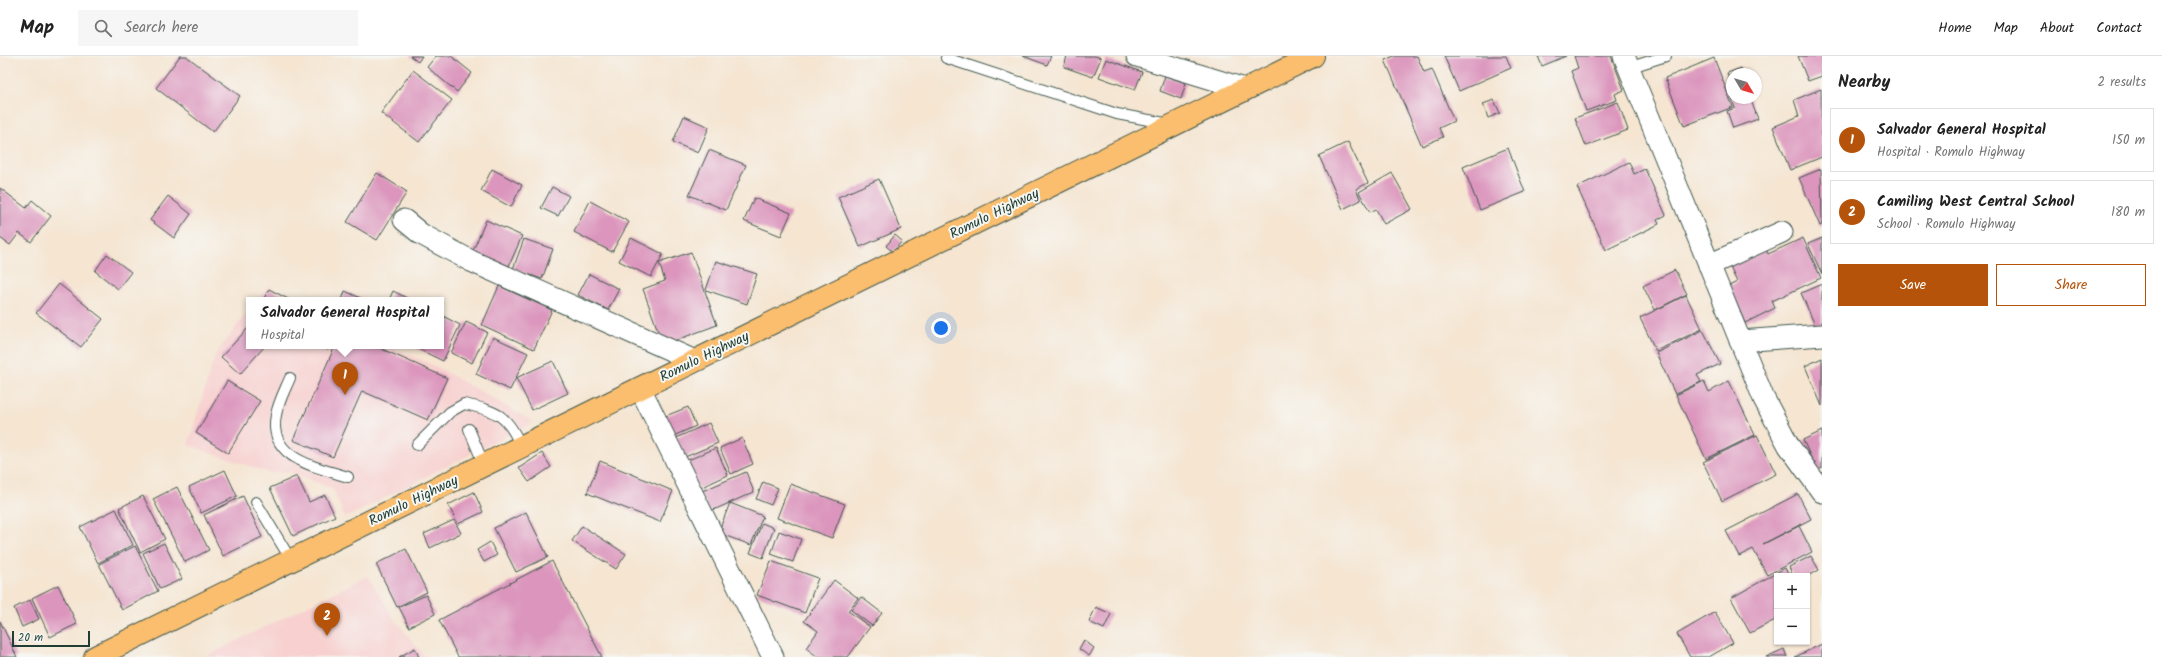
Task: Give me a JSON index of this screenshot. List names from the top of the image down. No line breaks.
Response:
{"streets":{"highway":["Romulo Highway"]},"scale_bar":"20 m","north":"bottom right","page":{"header":"Map","search":"Search here","nav":["Home","Map","About","Contact"],"heading":["Nearby","2 results"],"list":[{"mark":"1","name":"Salvador General Hospital","note":"Hospital · Romulo Highway","value":"150 m"},{"mark":"2","name":"Camiling West Central School","note":"School · Romulo Highway","value":"180 m"}],"buttons":["Save","Share"],"popup":["Salvador General Hospital","Hospital"],"pins":["1","2"],"map_buttons":["+","−"],"scale":"20 m"}}
